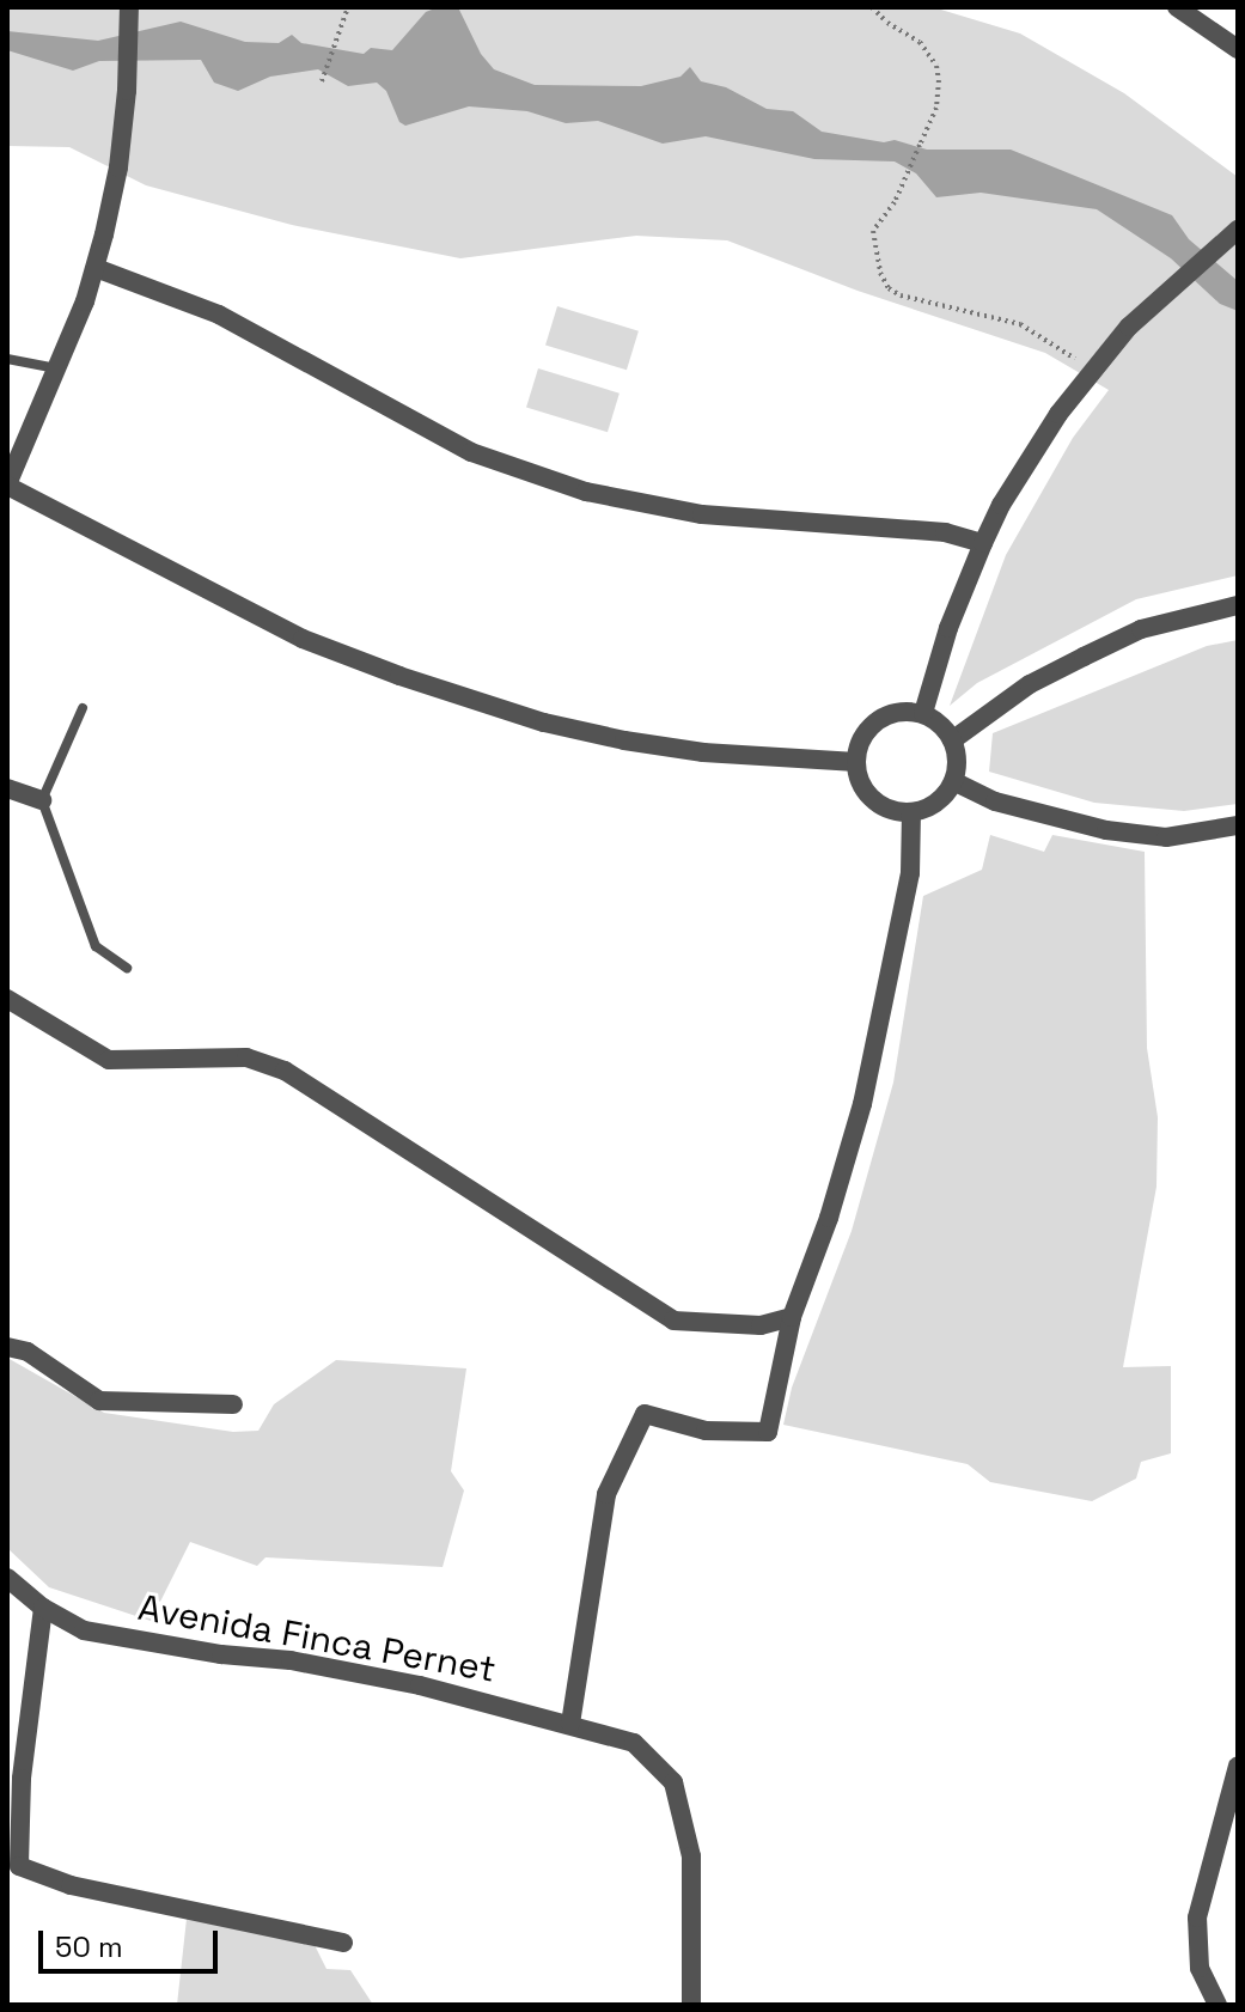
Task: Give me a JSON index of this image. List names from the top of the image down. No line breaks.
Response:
{"streets":{"street":["Avenida Finca Pernet"]},"scale_bar":"50 m"}
